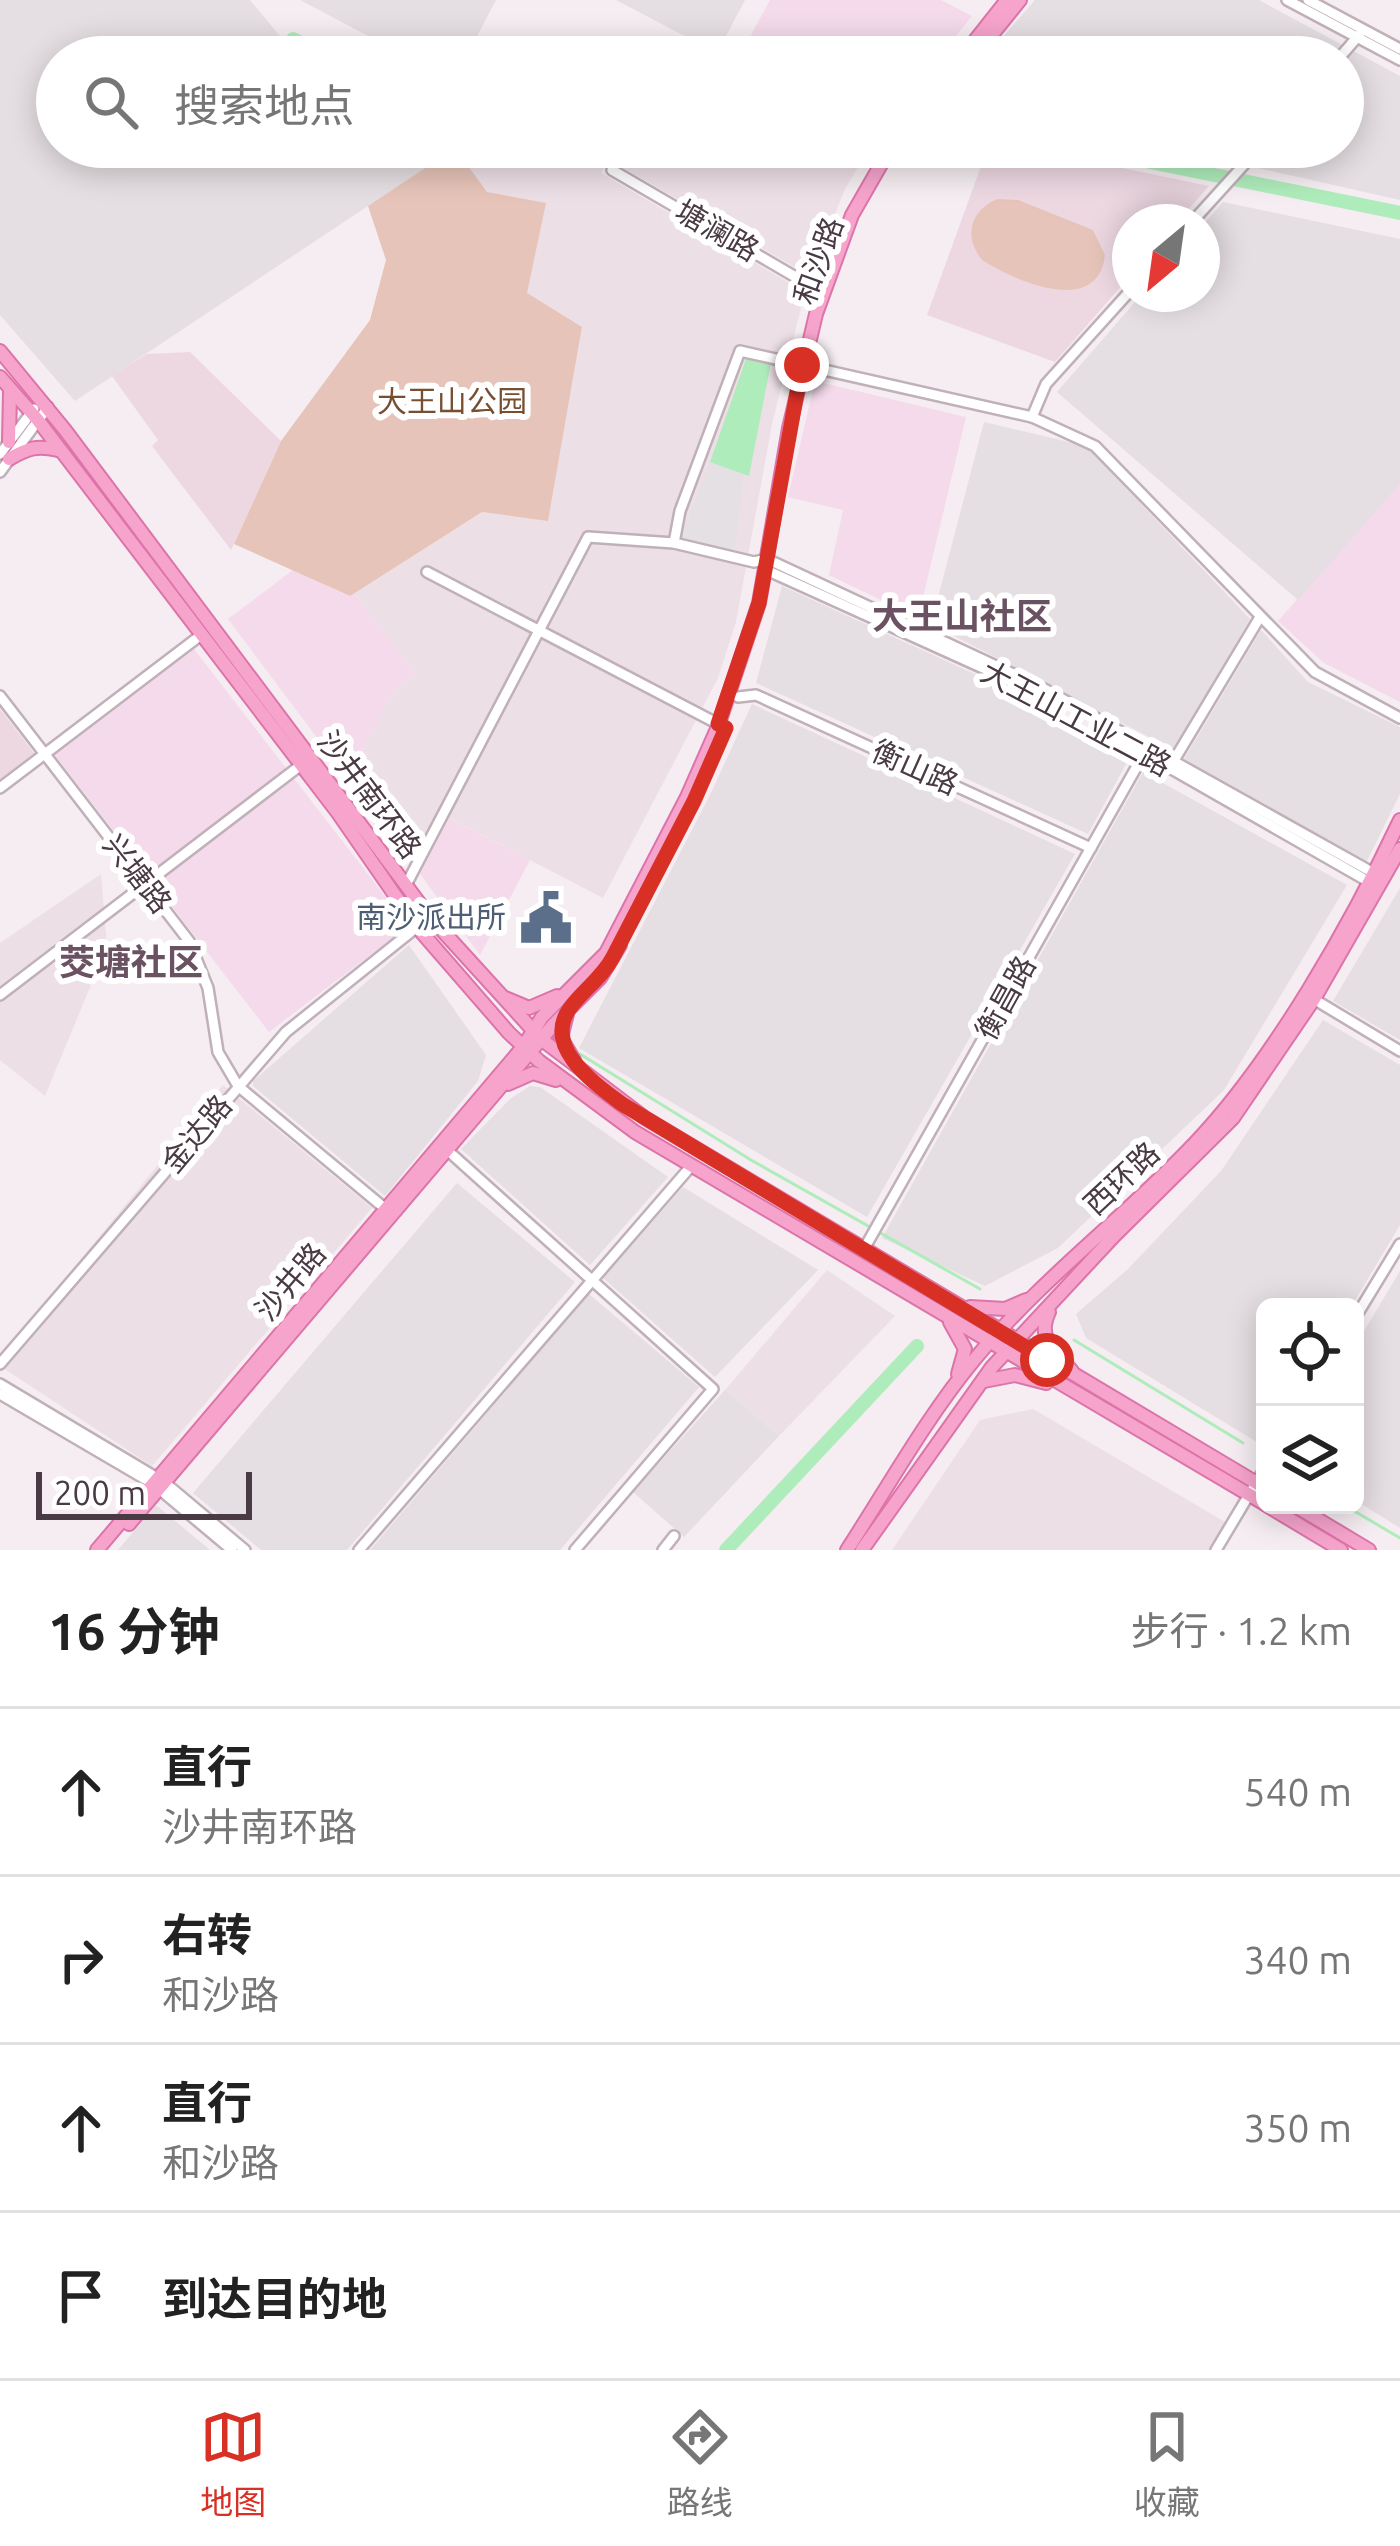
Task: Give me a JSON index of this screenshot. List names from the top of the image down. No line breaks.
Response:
{"streets":{"main road":["和沙路","沙井南环路","西环路","沙井路"],"street":["塘澜路","大王山工业二路","衡山路","兴塘路","衡昌路","金达路"]},"crossings":[["塘澜路","和沙路"],["和沙路","大王山工业二路"],["和沙路","衡山路"],["和沙路","沙井南环路"],["和沙路","沙井路"],["大王山工业二路","衡昌路"],["大王山工业二路","西环路"],["衡山路","衡昌路"],["沙井南环路","衡昌路"],["沙井南环路","金达路"],["沙井南环路","西环路"],["沙井南环路","沙井路"],["兴塘路","金达路"],["兴塘路","沙井路"]],"districts":["大王山社区","茭塘社区"],"parks":["大王山公园"],"places":{"public building":["南沙派出所"]},"scale_bar":"200 m","north":"bottom left","page":{"search":"搜索地点","scale":"200 m","heading":["16 分钟","步行 · 1.2 km"],"list":[["直行","沙井南环路","540 m"],["右转","和沙路","340 m"],["直行","和沙路","350 m"],"到达目的地"],"nav":["地图","路线","收藏"]}}
